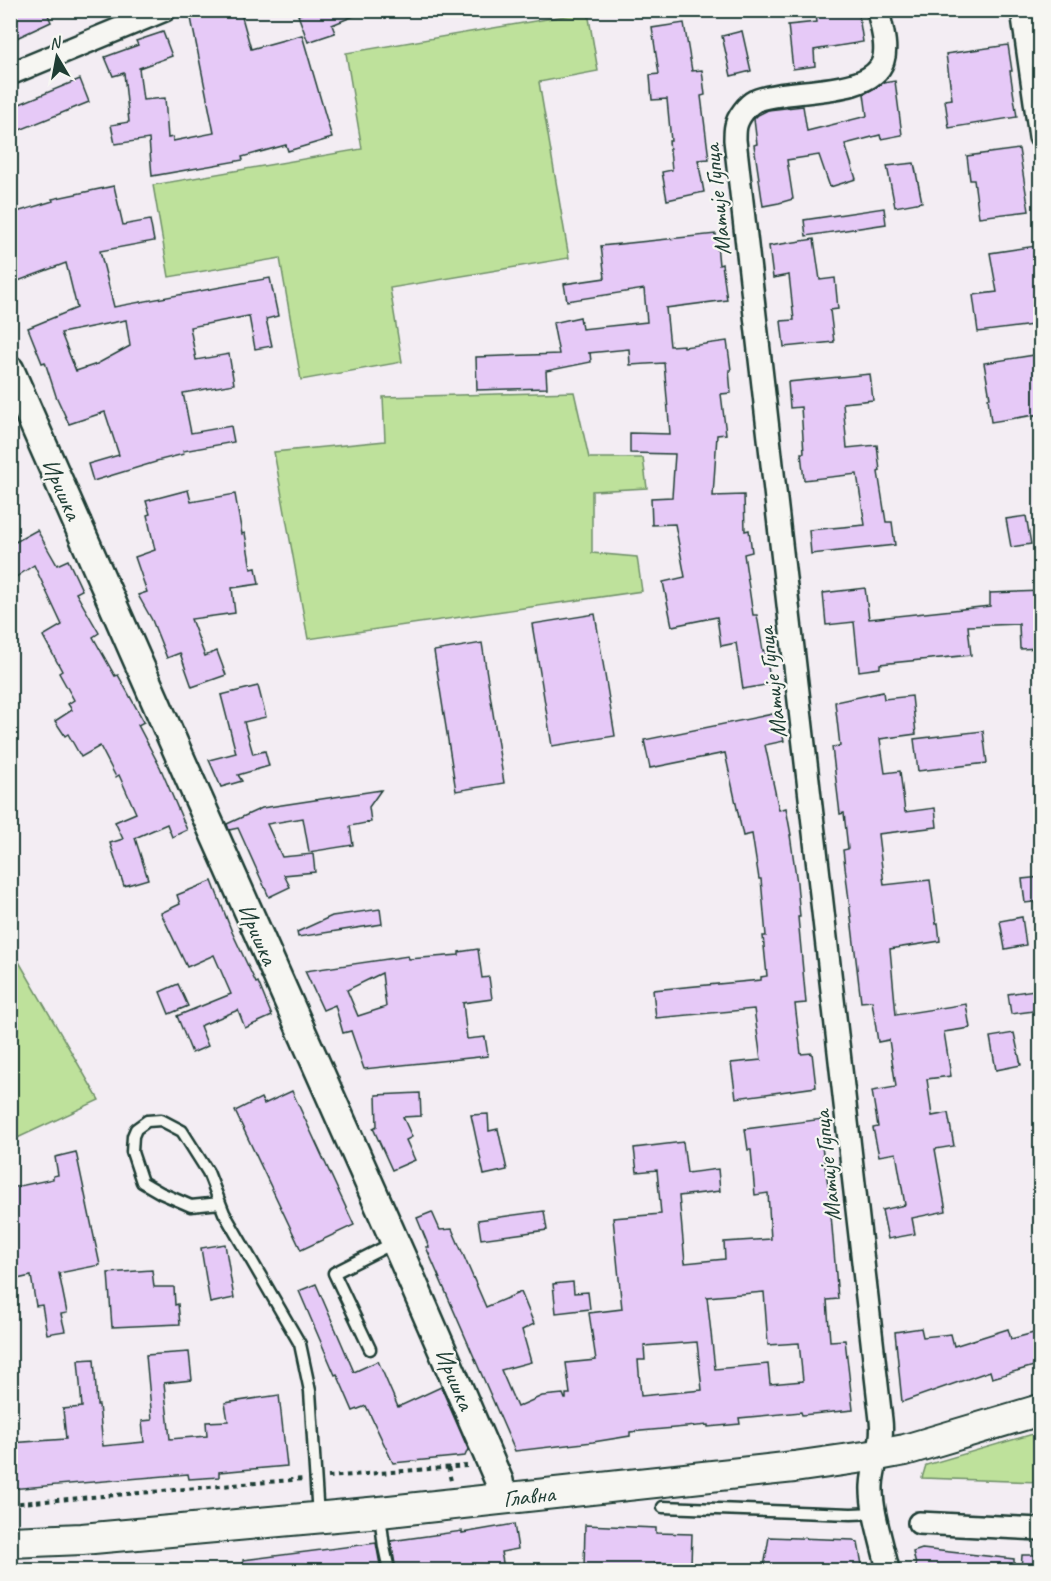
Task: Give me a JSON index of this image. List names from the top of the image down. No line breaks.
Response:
{"streets":{"main road":["Главна"],"street":["Матије Гупца","Иришка"]},"crossings":[["Матије Гупца","Главна"],["Иришка","Главна"]],"north":"top"}
